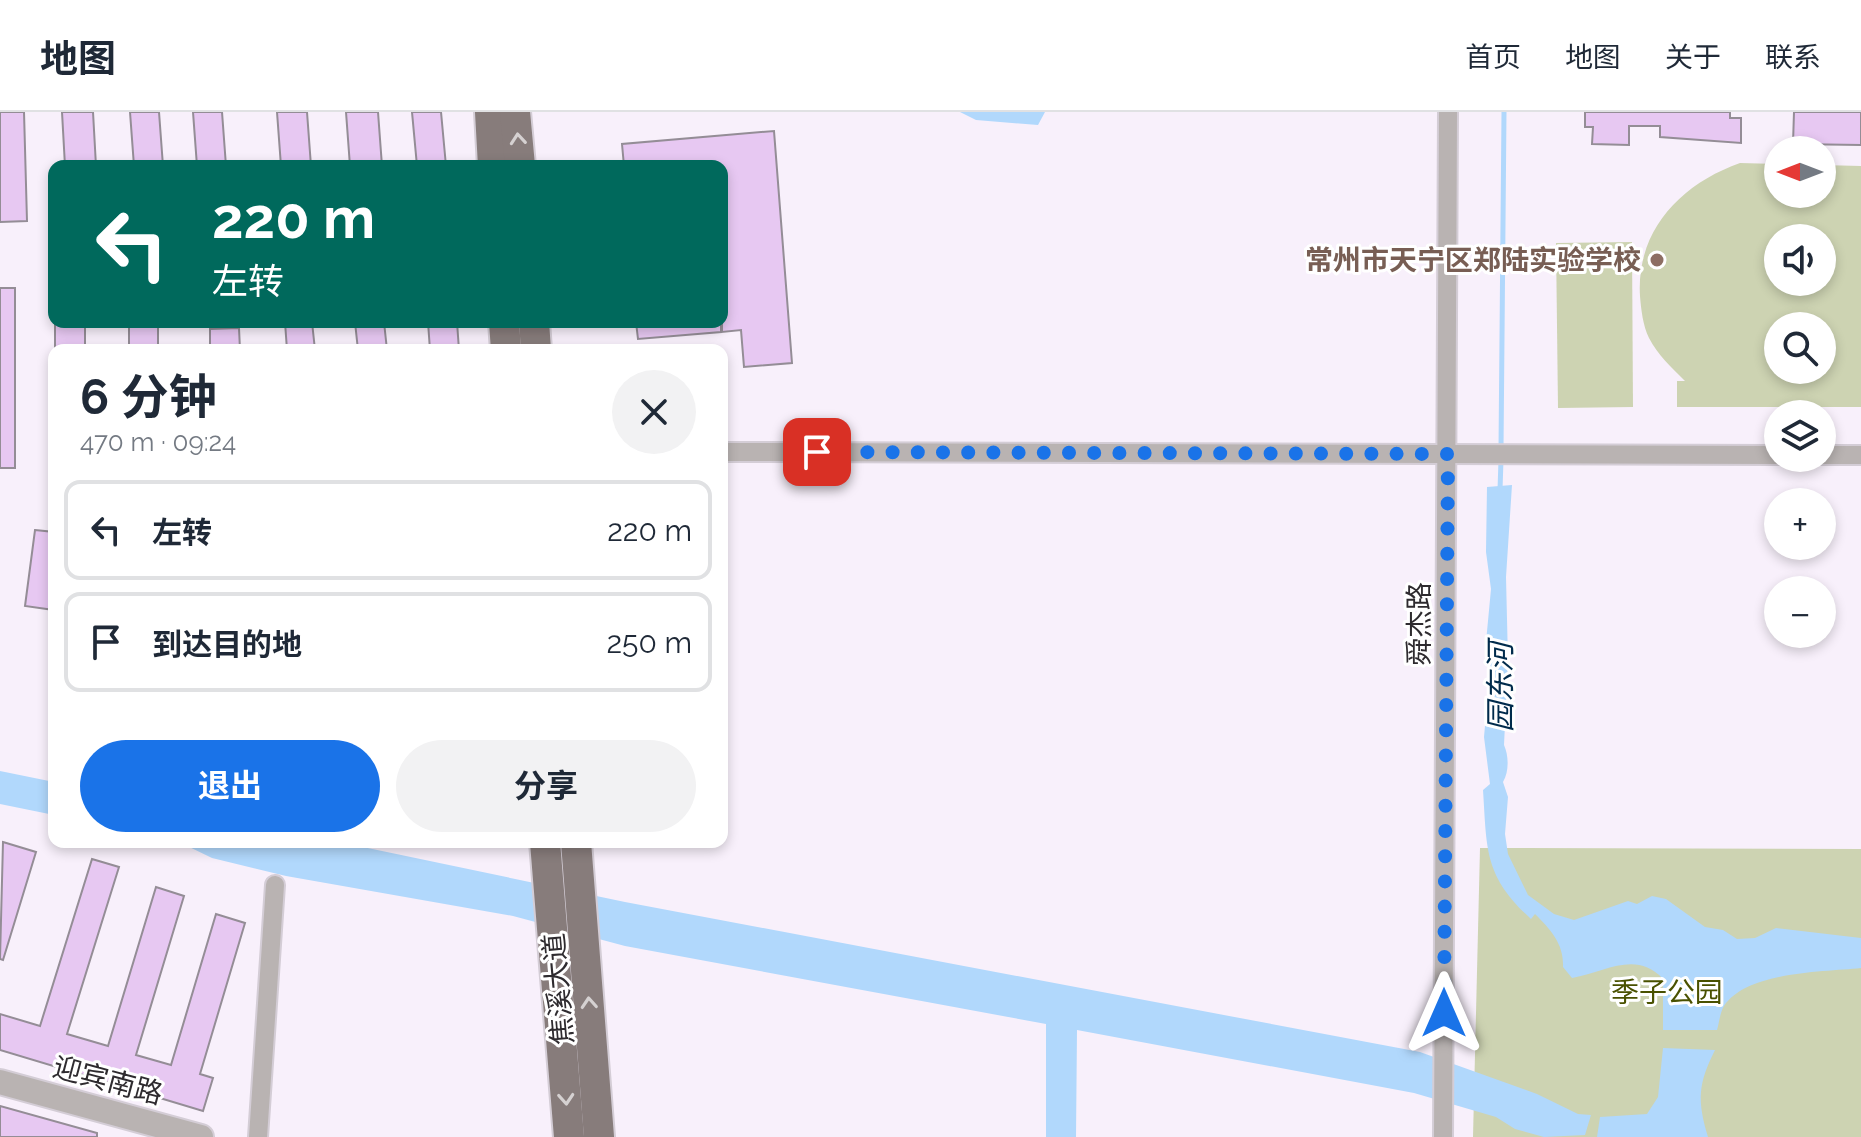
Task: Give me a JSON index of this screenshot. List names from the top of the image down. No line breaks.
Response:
{"streets":{"main road":["焦溪大道"],"street":["舜杰路","迎宾南路"]},"water":["园东河"],"parks":["季子公园"],"places":["常州市天宁区郑陆实验学校"],"north":"left","page":{"header":"地图","nav":["首页","地图","关于","联系"],"map_buttons":["+","−"],"turn":["220 m","左转"],"heading":["6 分钟","470 m · 09:24"],"list":[{"name":"左转","value":"220 m"},{"name":"到达目的地","value":"250 m"}],"buttons":["退出","分享"]}}
